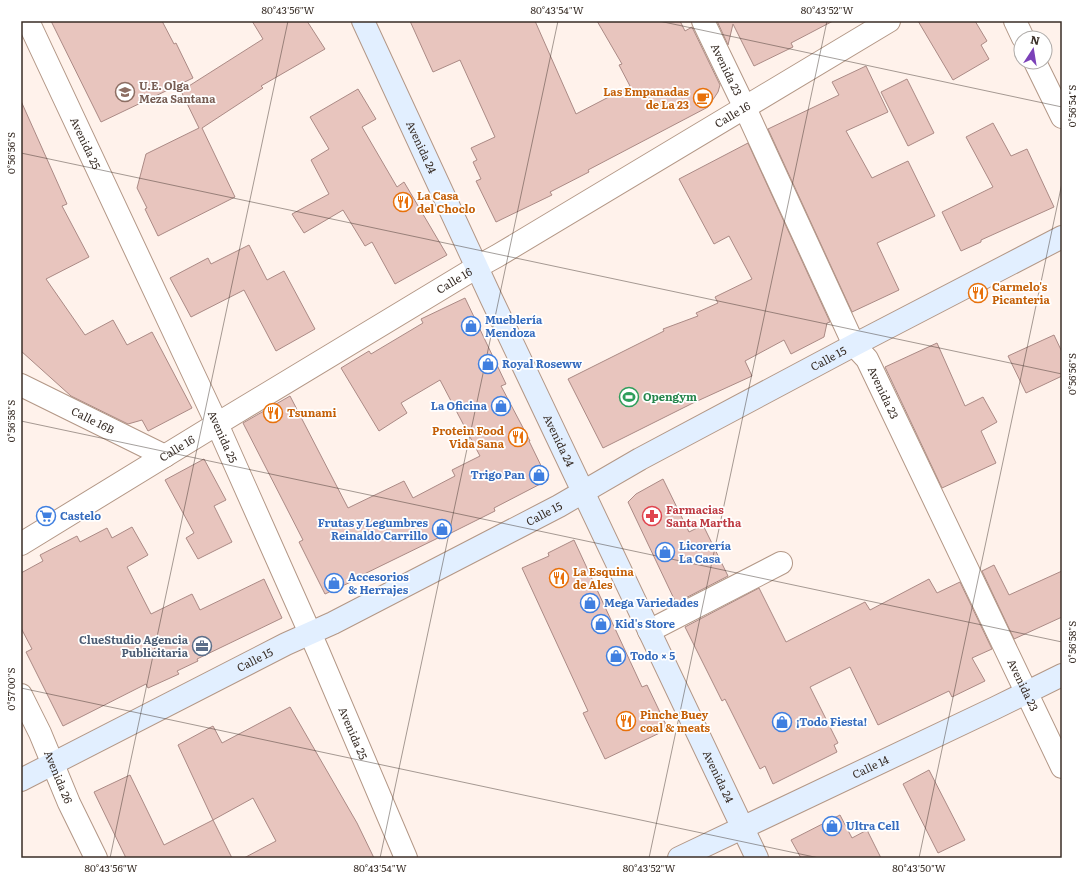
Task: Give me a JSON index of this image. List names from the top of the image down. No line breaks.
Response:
{"streets":{"street":["Avenida 23","Calle 16","Avenida 25","Avenida 24","Calle 15","Calle 16B","Calle 14","Avenida 26"]},"crossings":[["Avenida 23","Calle 16"],["Avenida 23","Calle 15"],["Avenida 23","Calle 14"],["Calle 16","Avenida 25"],["Calle 16","Avenida 24"],["Calle 16","Calle 16B"],["Avenida 25","Calle 15"],["Avenida 24","Calle 15"],["Avenida 24","Calle 14"],["Calle 15","Avenida 26"]],"places":{"school or university":["U.E. Olga Meza Santana"],"cafe":["Las Empanadas de La 23"],"restaurant":["La Casa del Choclo","Carmelo's Picanteria","Tsunami","Protein Food Vida Sana","La Esquina de Ales","Pinche Buey coal & meats"],"shop":["Mueblería Mendoza","Royal Roseww","La Oficina","Trigo Pan","Frutas y Legumbres Reinaldo Carrillo","Licorería La Casa","Accesorios & Herrajes","Mega Variedades","Kid's Store","Todo × 5","¡Todo Fiesta!","Ultra Cell"],"sports":["Opengym"],"supermarket":["Castelo"],"pharmacy":["Farmacias Santa Martha"],"office":["ClueStudio Agencia Publicitaria"]},"north":"top","coordinates":["80°43'56\"W","80°43'54\"W","80°43'52\"W","0°56'54\"S","0°56'56\"S","0°56'58\"S","0°57'00\"S","80°43'50\"W"]}
